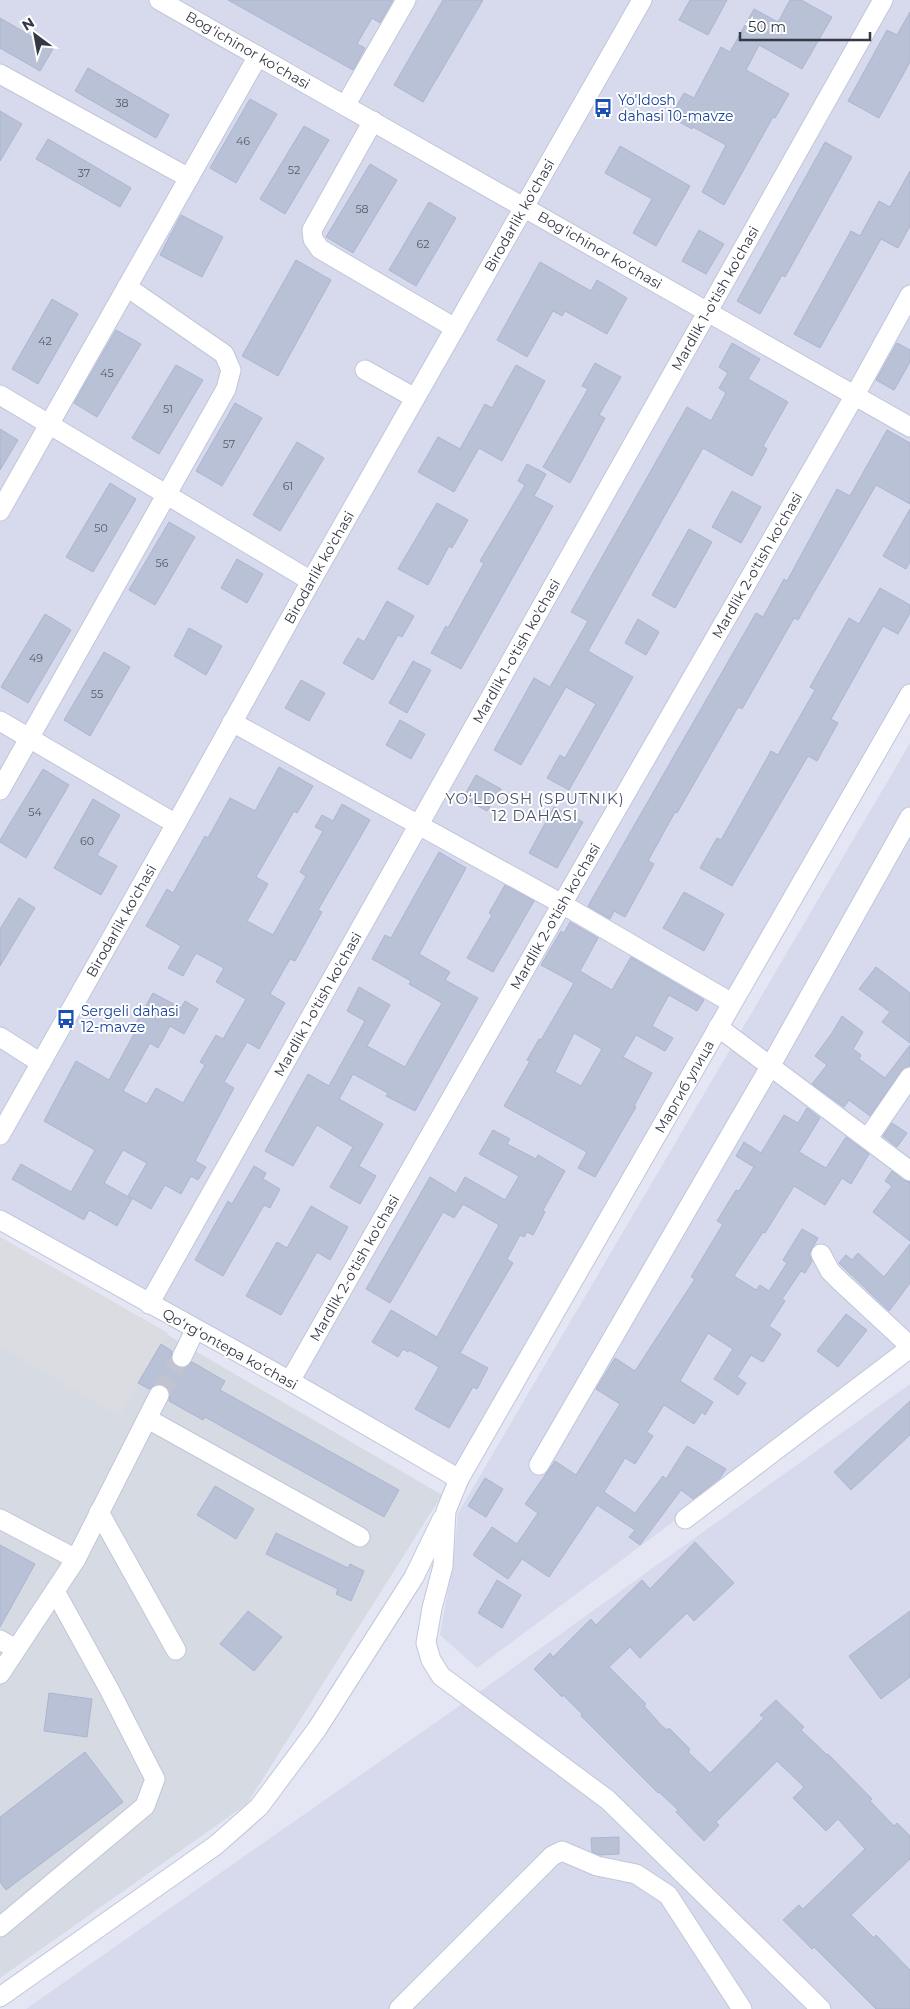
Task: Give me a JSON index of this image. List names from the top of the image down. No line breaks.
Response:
{"streets":{"street":["Bogʻichinor koʻchasi","Birodarlik ko'chasi","Mardlik 1-o'tish ko'chasi","Mardlik 2-o'tish ko'chasi","Маргиб улица","Qoʻrgʻontepa koʻchasi"]},"crossings":[["Bogʻichinor koʻchasi","Birodarlik ko'chasi"],["Bogʻichinor koʻchasi","Mardlik 1-o'tish ko'chasi"],["Bogʻichinor koʻchasi","Mardlik 2-o'tish ko'chasi"],["Mardlik 1-o'tish ko'chasi","Qoʻrgʻontepa koʻchasi"],["Mardlik 2-o'tish ko'chasi","Qoʻrgʻontepa koʻchasi"],["Маргиб улица","Qoʻrgʻontepa koʻchasi"]],"districts":["YO‘LDOSH (SPUTNIK) 12 DAHASI"],"places":{"bus stop":["Yo'ldosh dahasi 10-mavze","Sergeli dahasi 12-mavze"]},"house_numbers":["38","46","52","37","58","62","42","45","51","57","61","50","56","49","55","54","60"],"scale_bar":"50 m","north":"top left"}
